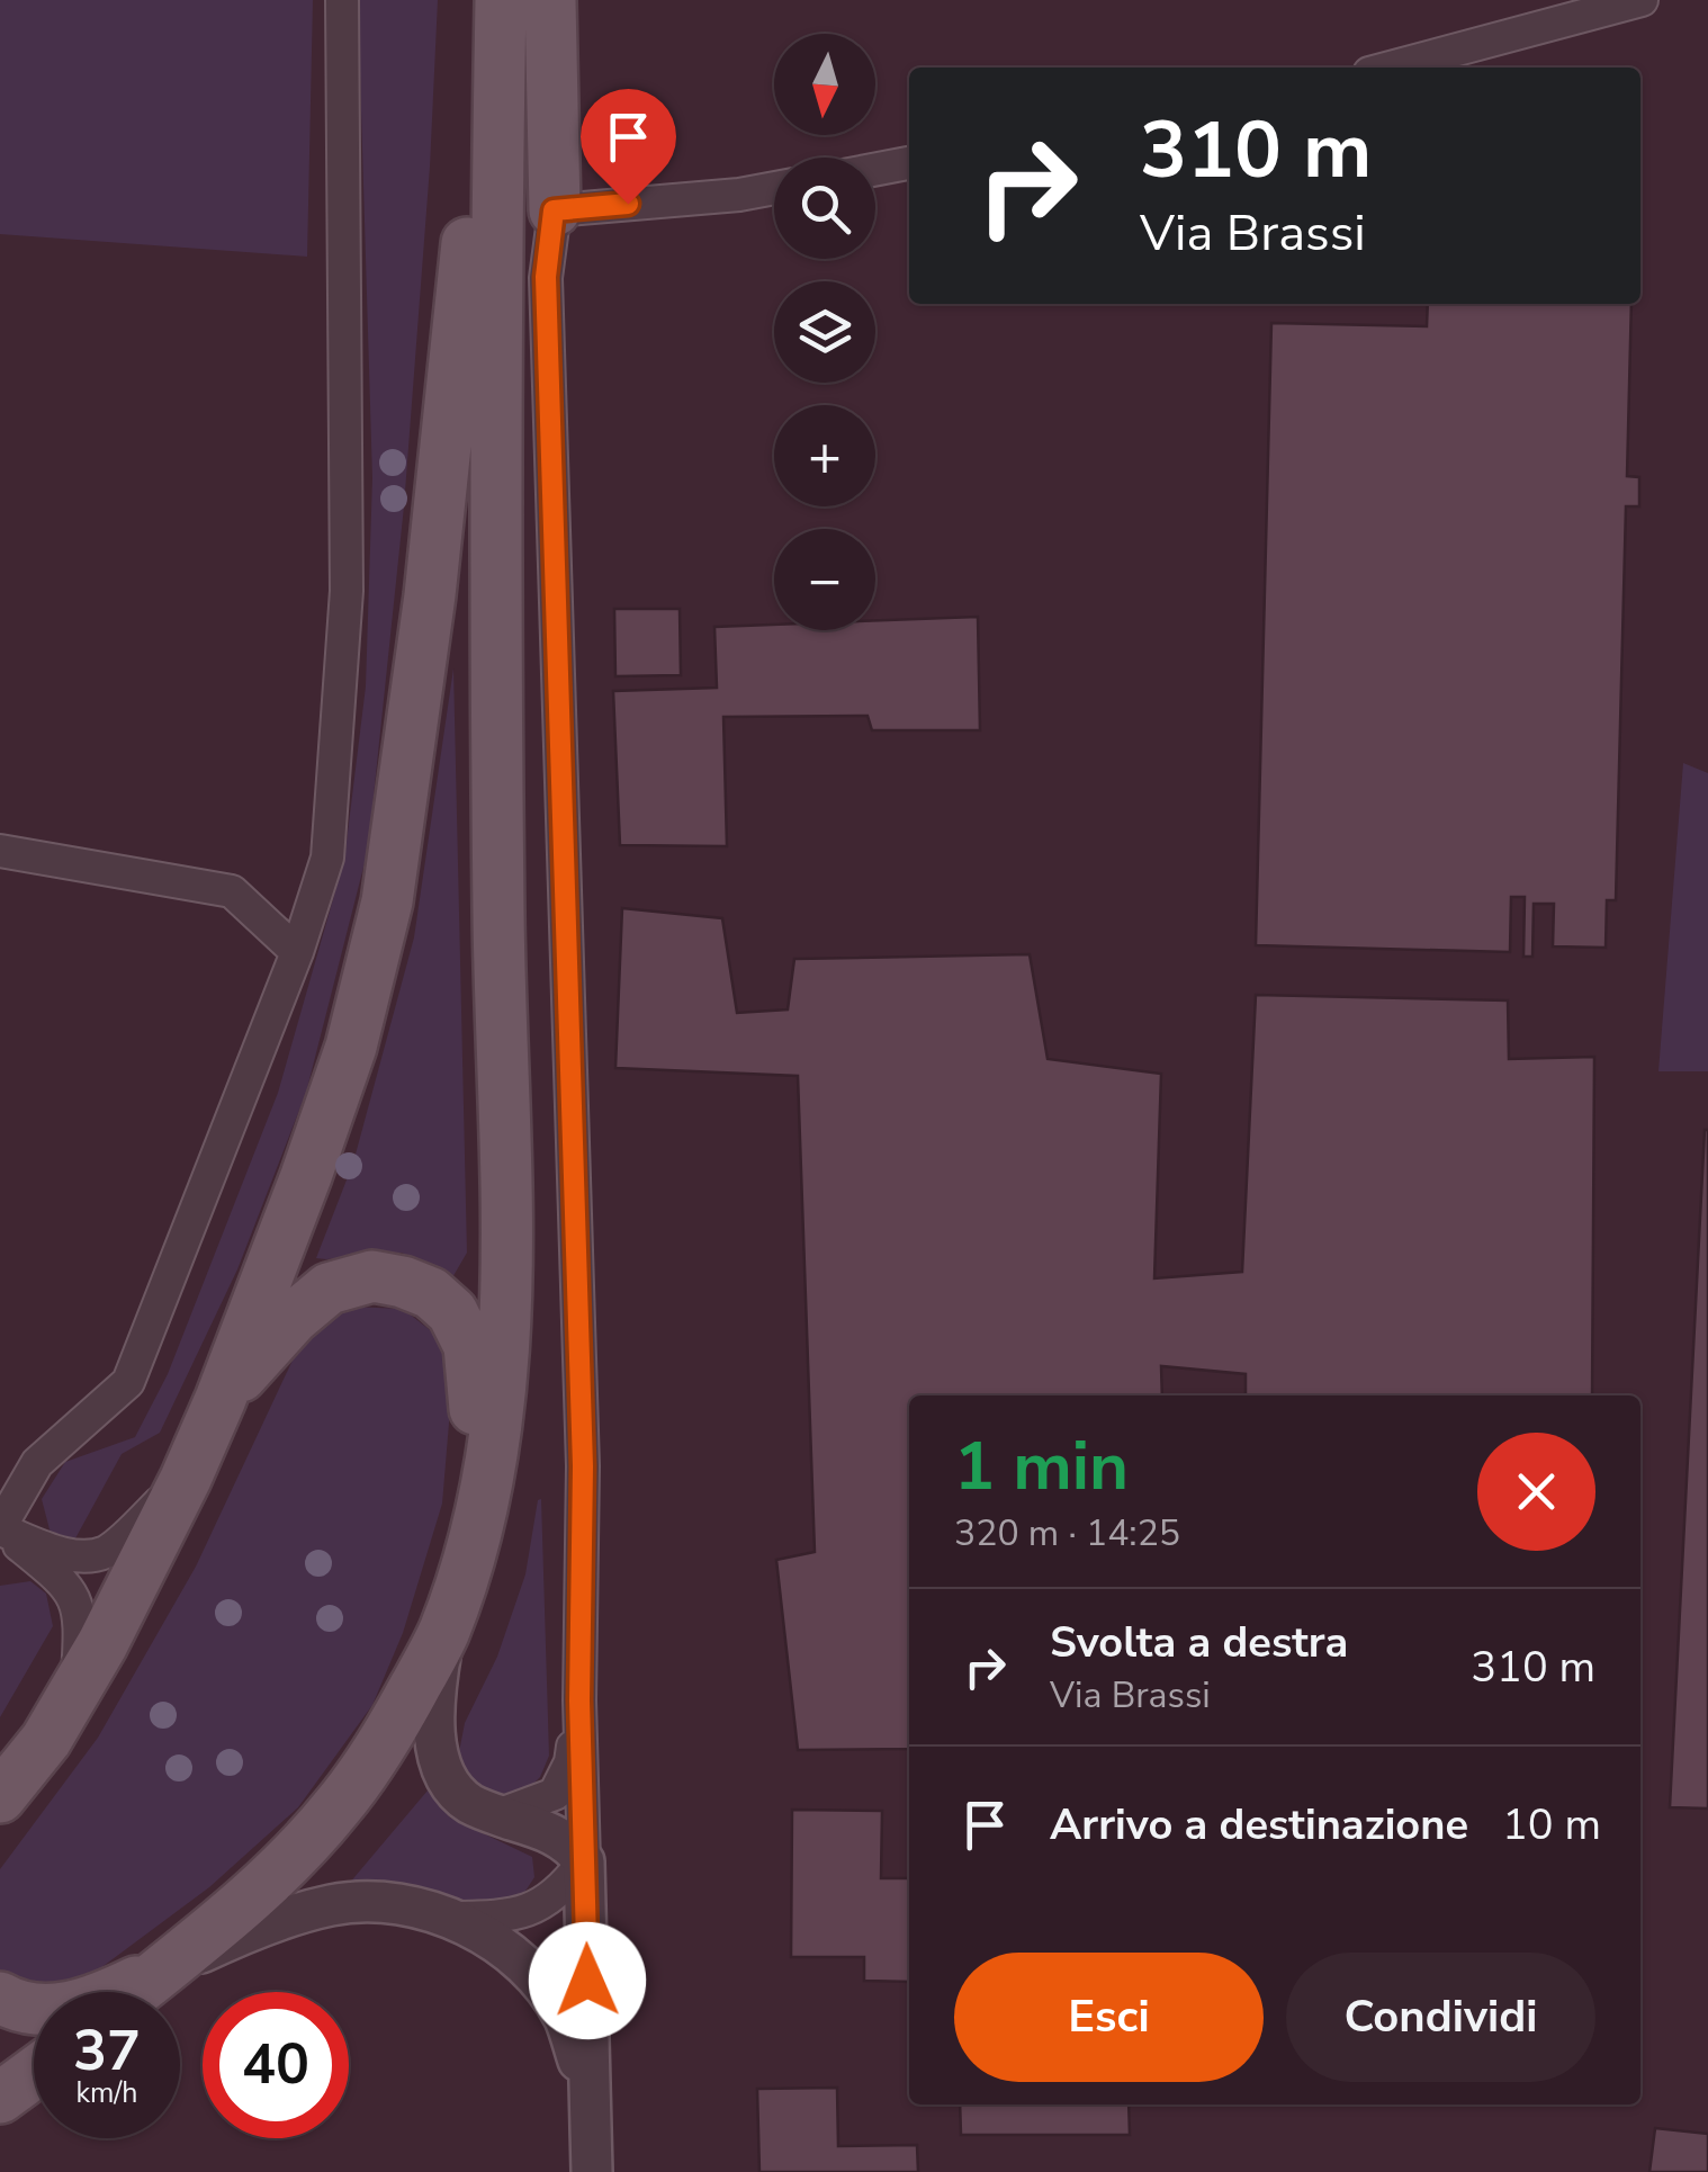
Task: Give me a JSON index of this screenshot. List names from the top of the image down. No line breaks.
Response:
{"north":"bottom","page":{"map_buttons":["+","−"],"turn":["310 m","Via Brassi"],"heading":["1 min","320 m · 14:25"],"list":[{"name":"Svolta a destra","note":"Via Brassi","value":"310 m"},{"name":"Arrivo a destinazione","value":"10 m"}],"buttons":["Esci","Condividi"],"speed":"37 km/h","limit":"40"}}
